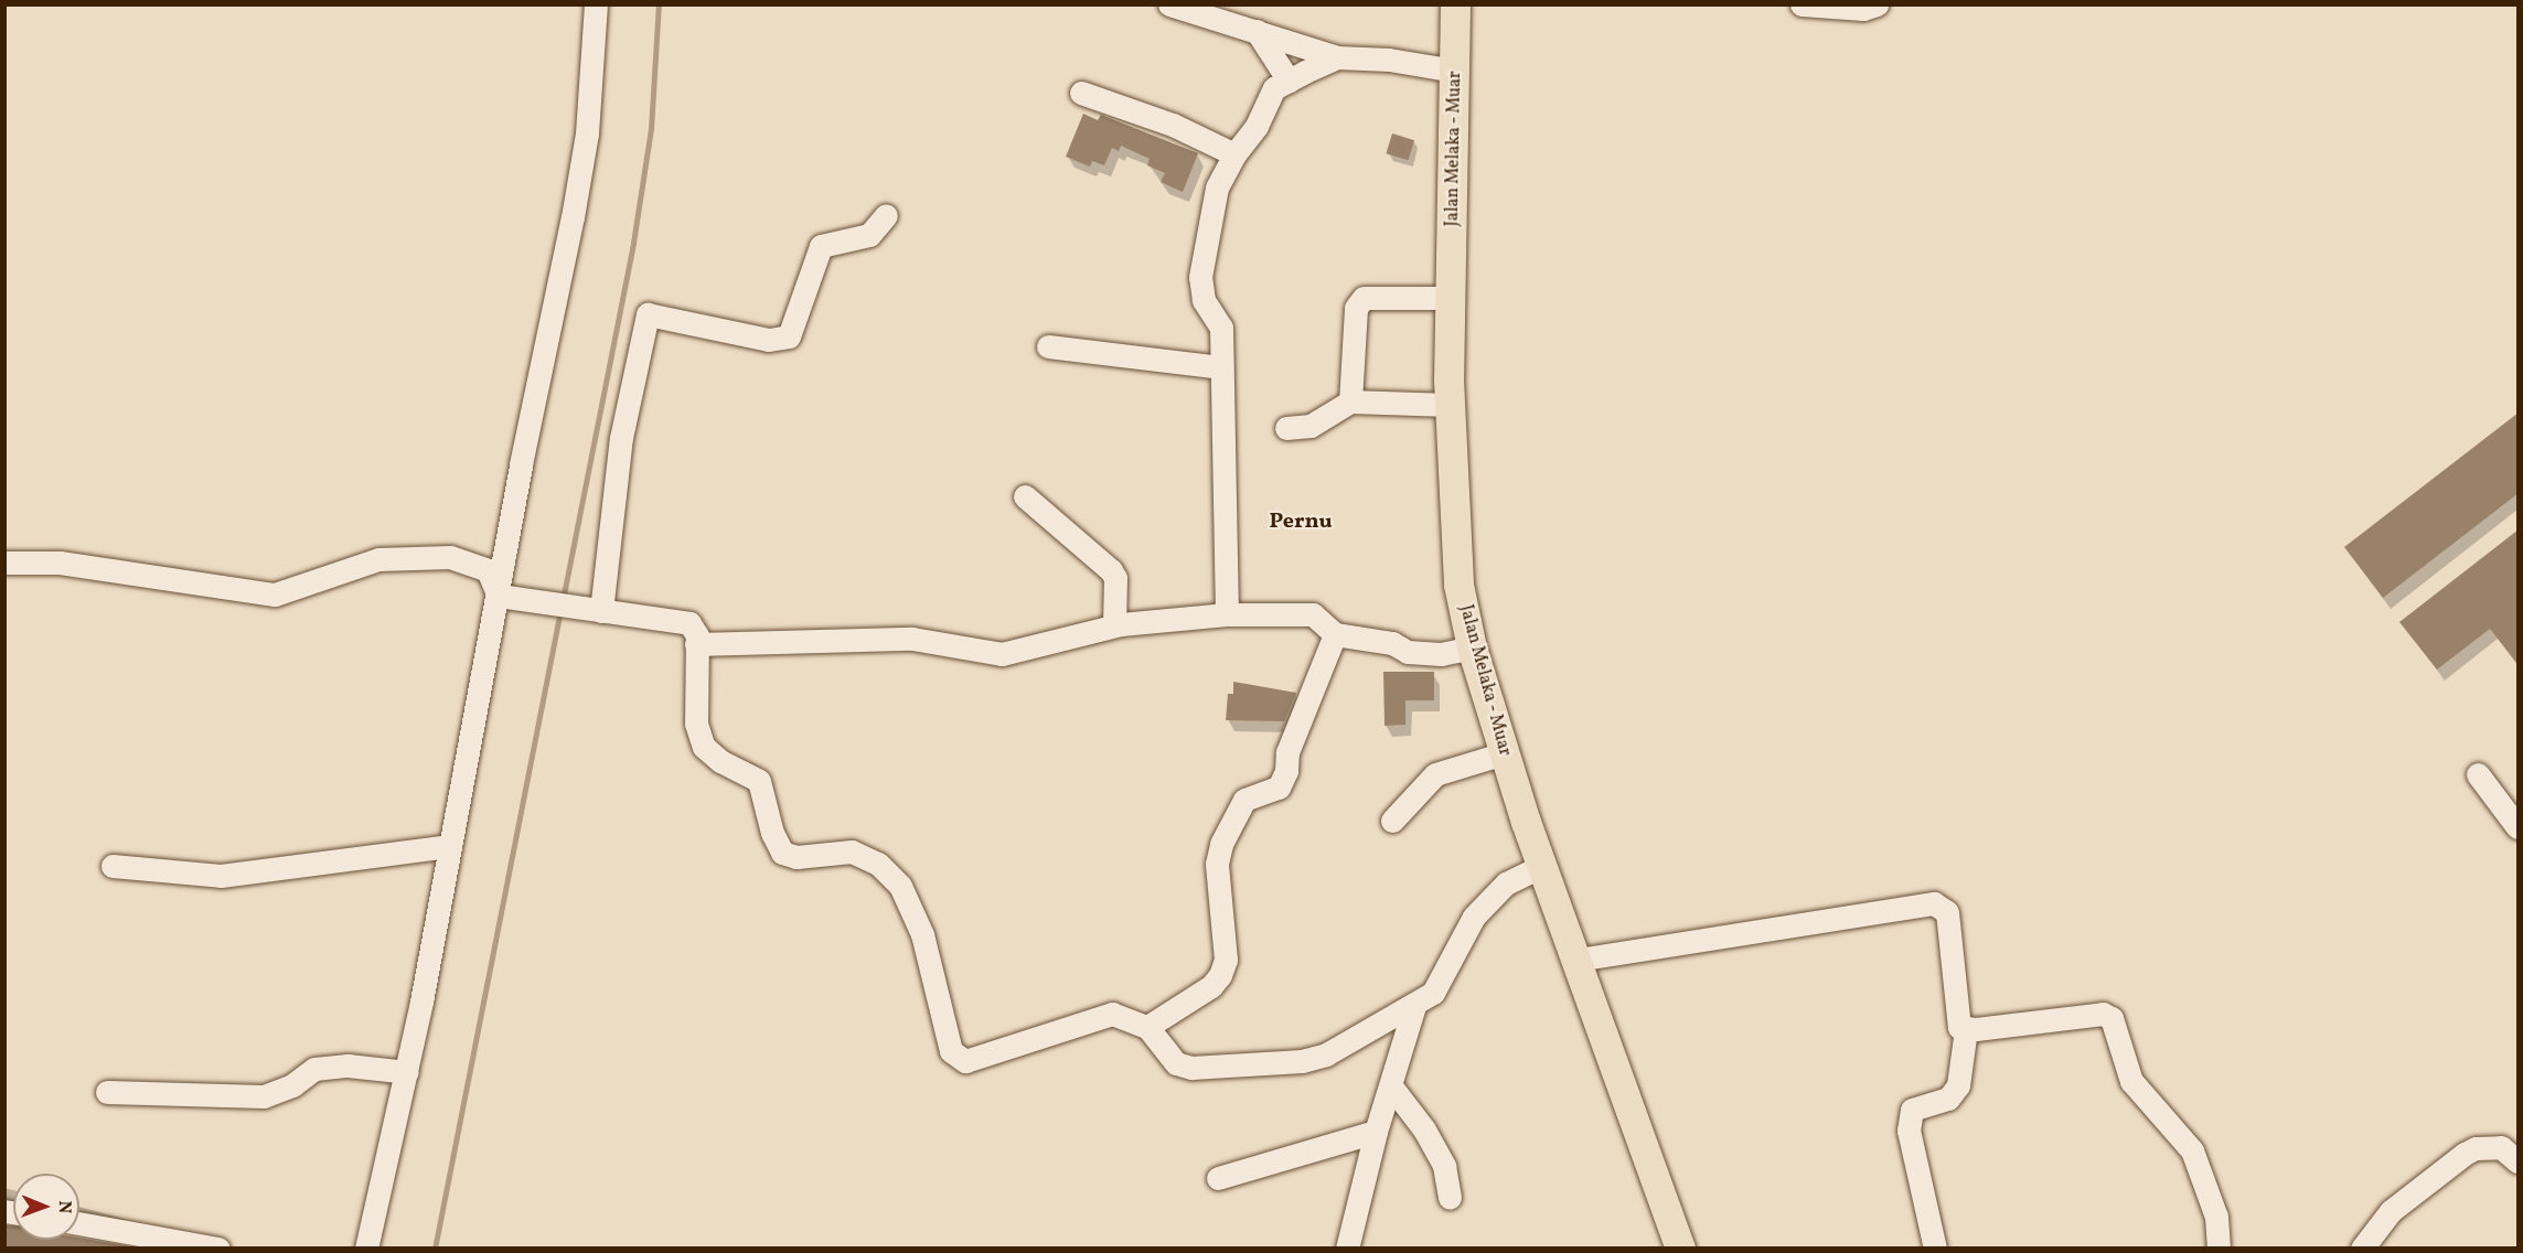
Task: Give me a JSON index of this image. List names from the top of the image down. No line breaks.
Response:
{"streets":{"main road":["Jalan Melaka - Muar"]},"districts":["Pernu"],"north":"right"}
